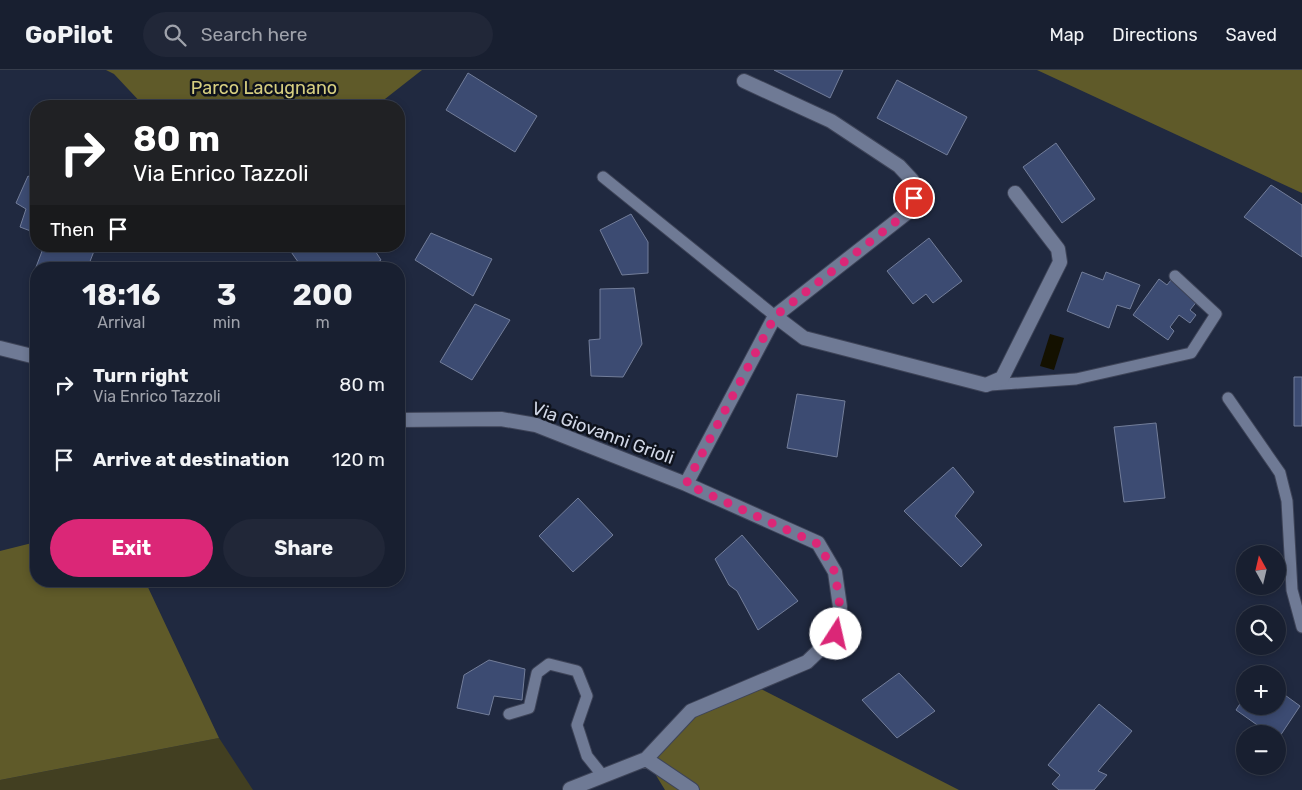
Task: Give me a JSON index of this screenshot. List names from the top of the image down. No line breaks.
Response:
{"streets":{"street":["Via Giovanni Grioli"]},"parks":["Parco Lacugnano"],"north":"top","page":{"header":"GoPilot","search":"Search here","nav":["Map","Directions","Saved"],"turn":["80 m","Via Enrico Tazzoli"],"then":"Then","eta":["18:16","Arrival","3","min","200","m"],"list":[{"name":"Turn right","note":"Via Enrico Tazzoli","value":"80 m"},{"name":"Arrive at destination","value":"120 m"}],"buttons":["Exit","Share"],"map_buttons":["+","−"]}}
